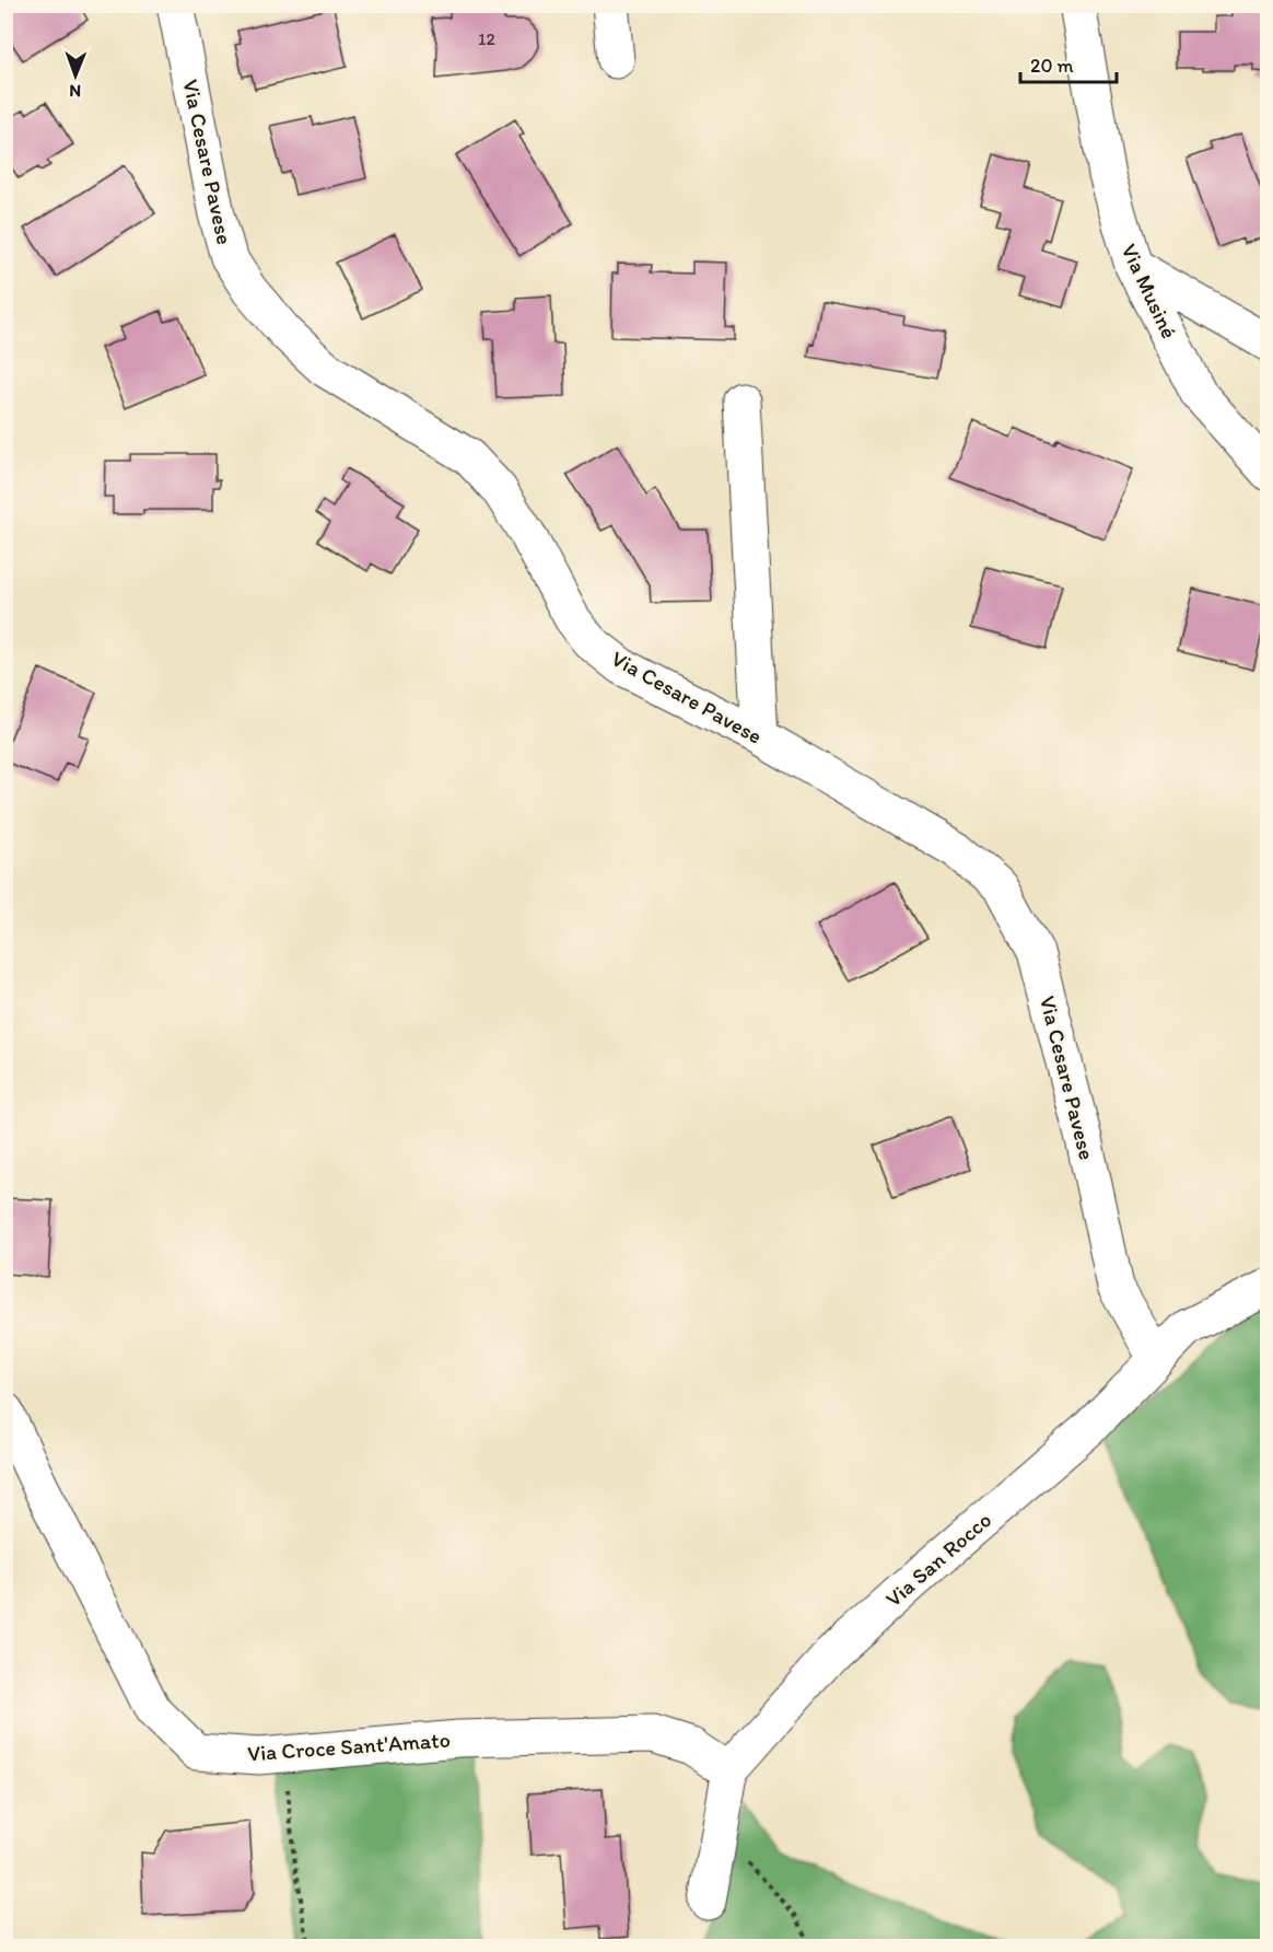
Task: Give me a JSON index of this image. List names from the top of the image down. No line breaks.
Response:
{"streets":{"street":["Via Cesare Pavese","Via Musiné","Via San Rocco","Via Croce Sant'Amato"]},"crossings":[["Via Cesare Pavese","Via San Rocco"],["Via San Rocco","Via Croce Sant'Amato"]],"house_numbers":["12"],"scale_bar":"20 m","north":"bottom"}
